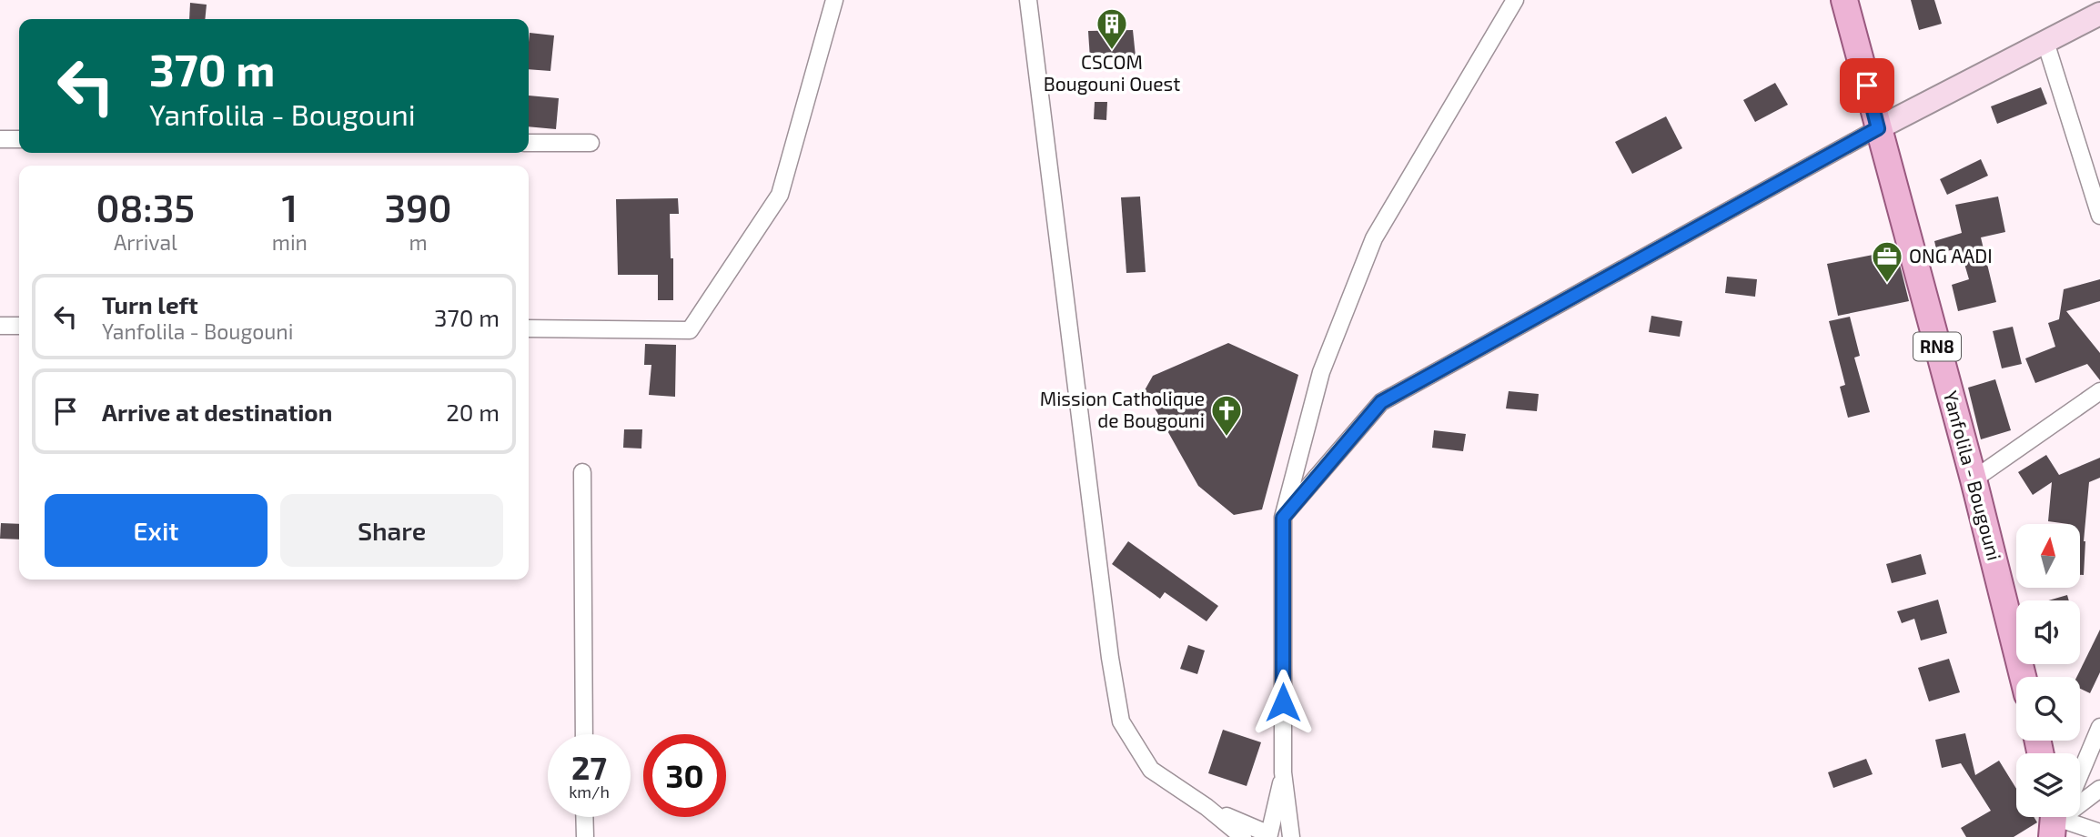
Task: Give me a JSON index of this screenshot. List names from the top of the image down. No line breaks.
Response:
{"streets":{"main road":["RN8","Yanfolila - Bougouni"]},"places":{"building":["CSCOM Bougouni Ouest"],"office":["ONG AADI"],"church":["Mission Catholique de Bougouni"]},"north":"top","page":{"turn":["370 m","Yanfolila - Bougouni"],"eta":["08:35","Arrival","1","min","390","m"],"list":[{"name":"Turn left","note":"Yanfolila - Bougouni","value":"370 m"},{"name":"Arrive at destination","value":"20 m"}],"buttons":["Exit","Share"],"speed":"27 km/h","limit":"30"}}
